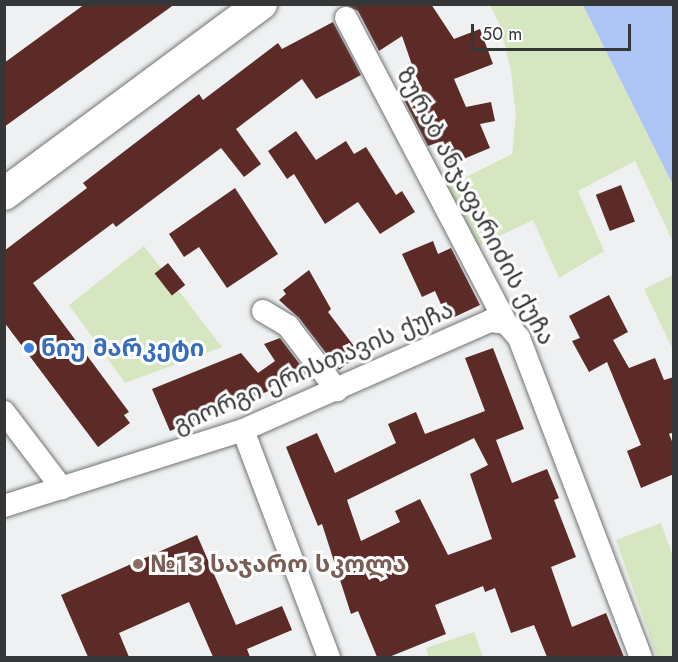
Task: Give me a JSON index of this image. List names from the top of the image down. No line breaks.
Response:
{"streets":{"street":["ზურაბ ანჯაფარიძის ქუჩა","გიორგი ერისთავის ქუჩა"]},"crossings":[["ზურაბ ანჯაფარიძის ქუჩა","გიორგი ერისთავის ქუჩა"]],"places":["ნიუ მარკეტი","№13 საჯარო სკოლა"],"scale_bar":"50 m"}
